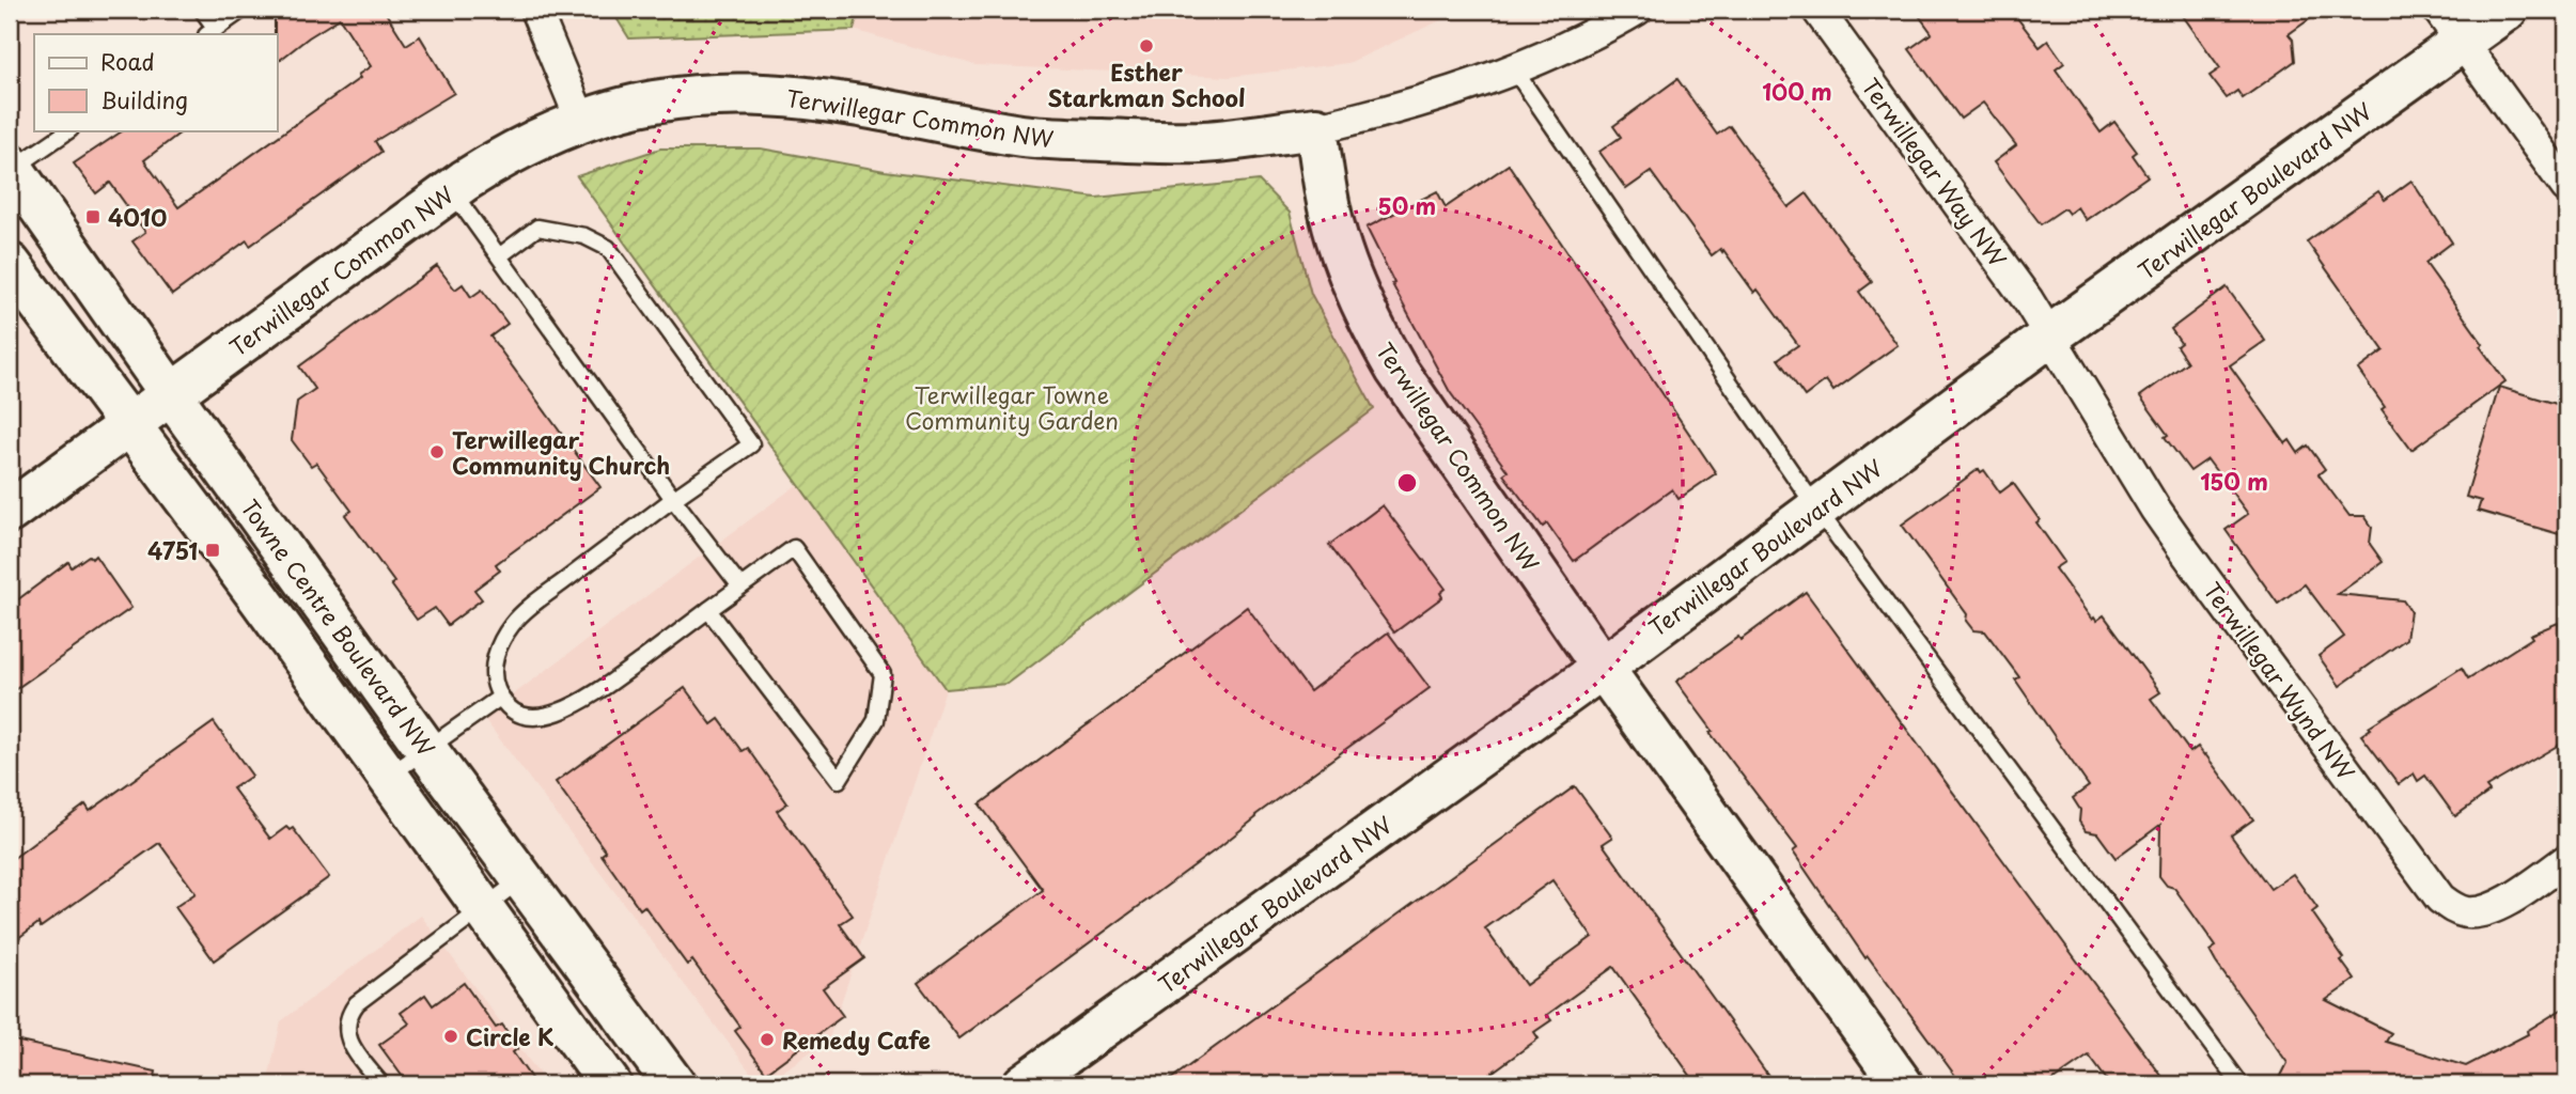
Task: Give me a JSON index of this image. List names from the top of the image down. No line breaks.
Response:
{"streets":{"street":["Terwillegar Common NW","Terwillegar Way NW","Terwillegar Boulevard NW","Towne Centre Boulevard NW","Terwillegar Wynd NW"]},"crossings":[["Terwillegar Common NW","Terwillegar Boulevard NW"],["Terwillegar Common NW","Towne Centre Boulevard NW"],["Terwillegar Way NW","Terwillegar Boulevard NW"],["Terwillegar Way NW","Terwillegar Wynd NW"],["Terwillegar Boulevard NW","Terwillegar Wynd NW"]],"parks":["Terwillegar Towne Community Garden"],"places":{"other":["Esther Starkman School","Terwillegar Community Church","Circle K","Remedy Cafe"],"transit":["4010","4751"]},"legend":["Road","Building"],"rings":["100 m","50 m","150 m"]}
